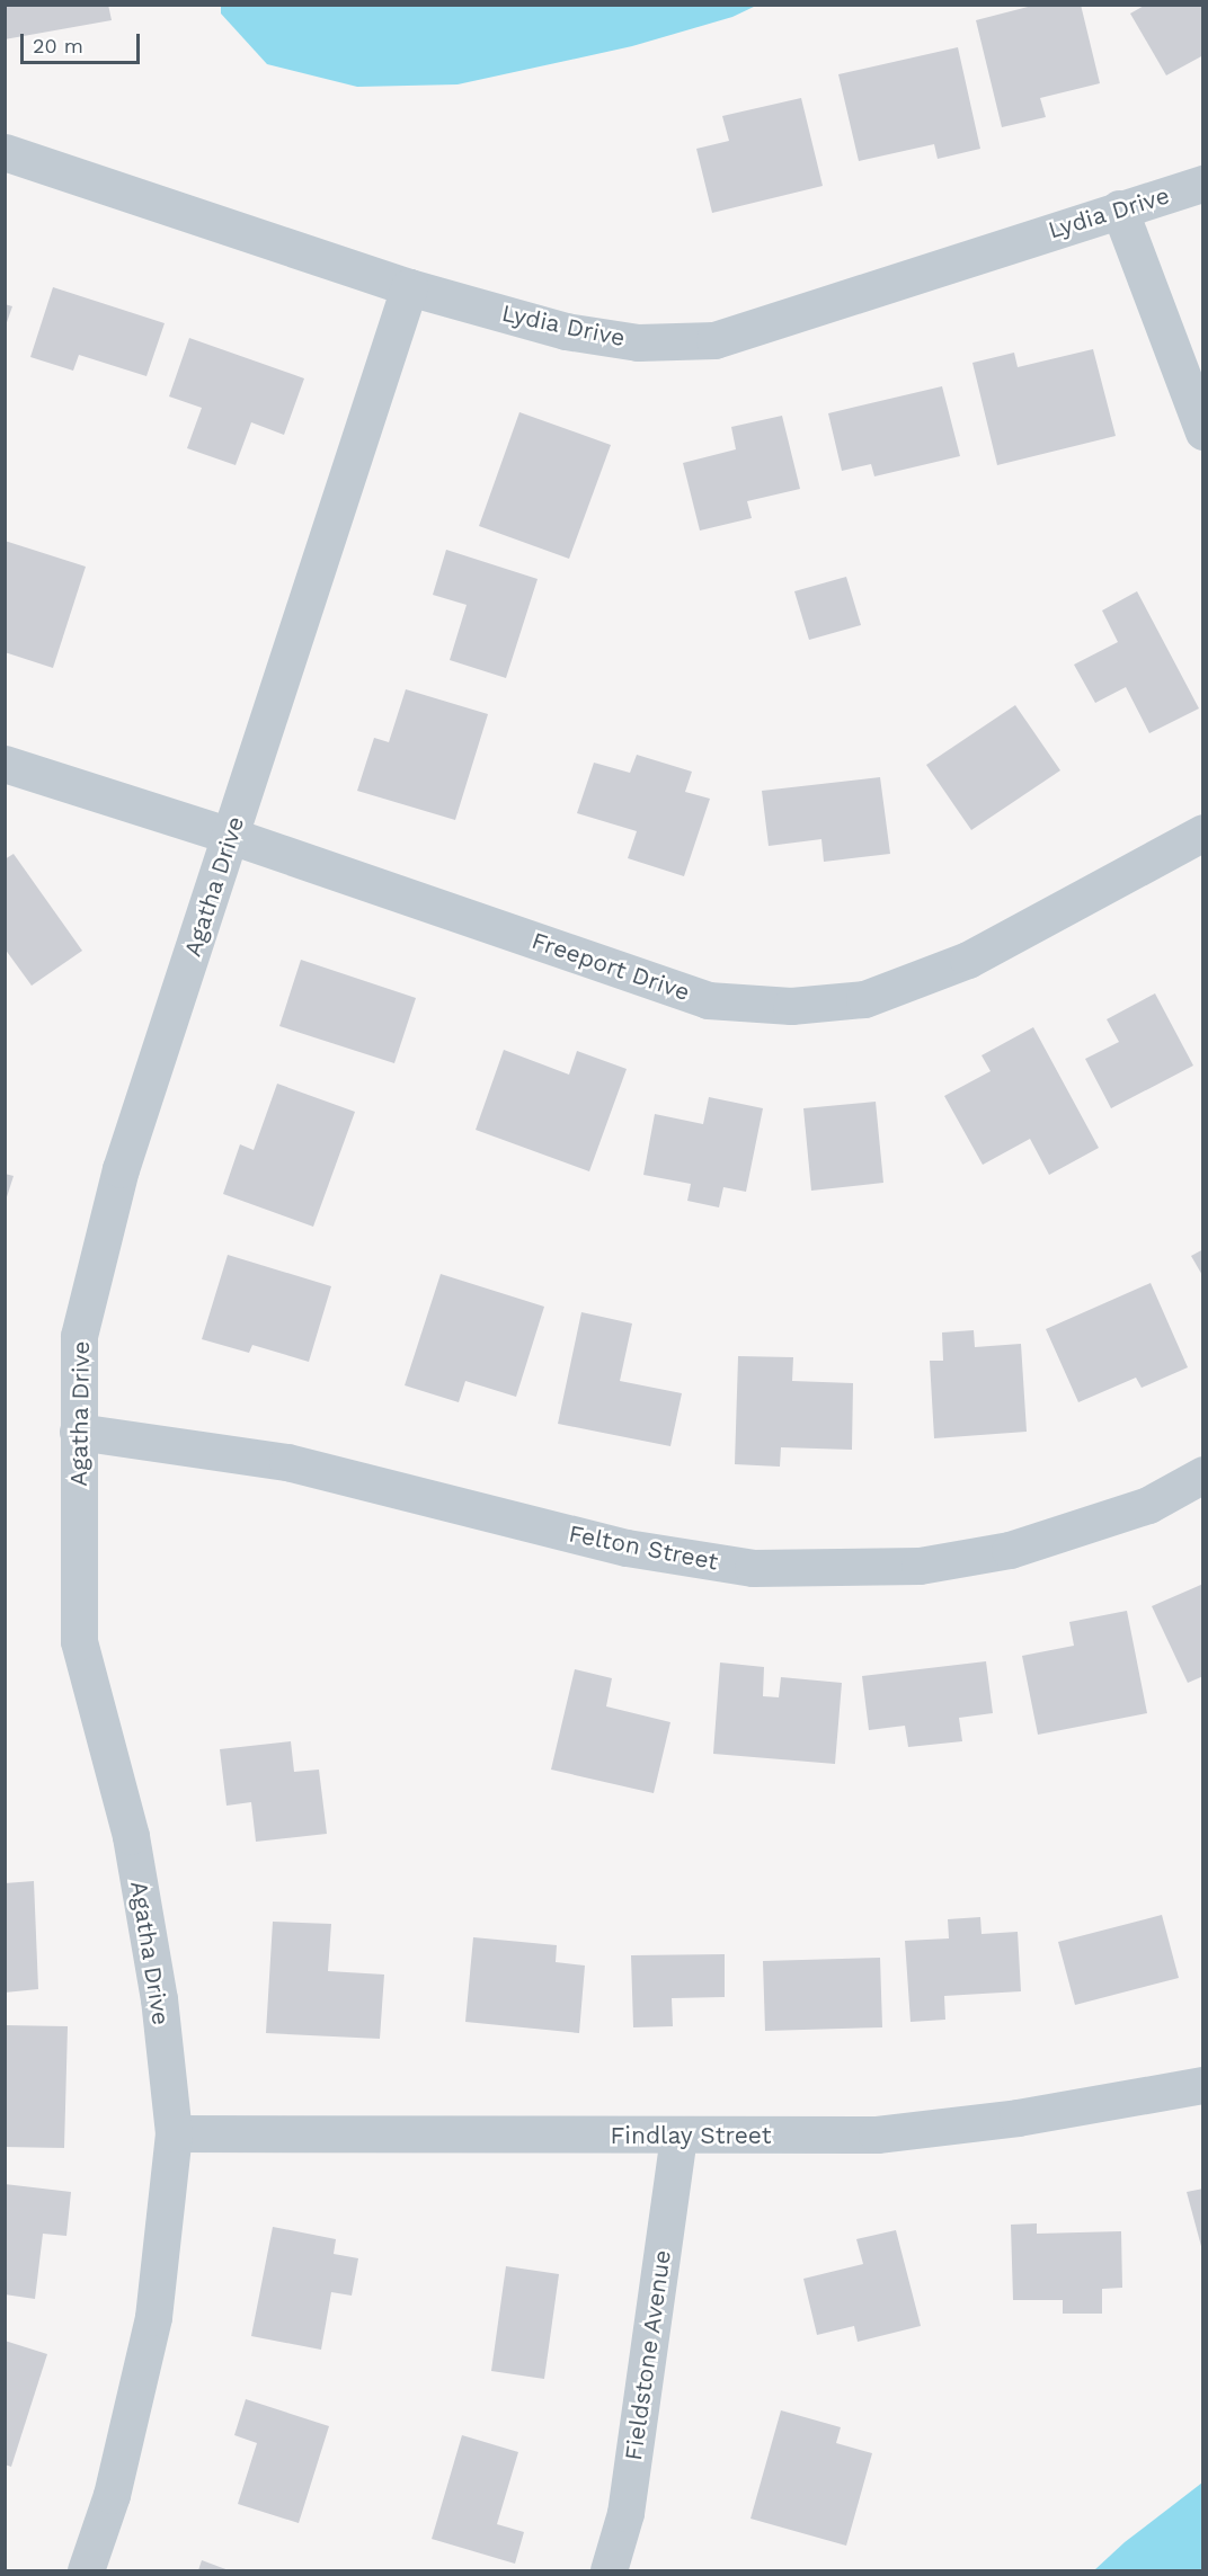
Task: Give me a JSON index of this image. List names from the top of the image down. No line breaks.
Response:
{"streets":{"street":["Lydia Drive","Agatha Drive","Freeport Drive","Felton Street","Findlay Street","Fieldstone Avenue"]},"crossings":[["Lydia Drive","Agatha Drive"],["Agatha Drive","Freeport Drive"],["Agatha Drive","Felton Street"],["Agatha Drive","Findlay Street"],["Findlay Street","Fieldstone Avenue"]],"scale_bar":"20 m"}
